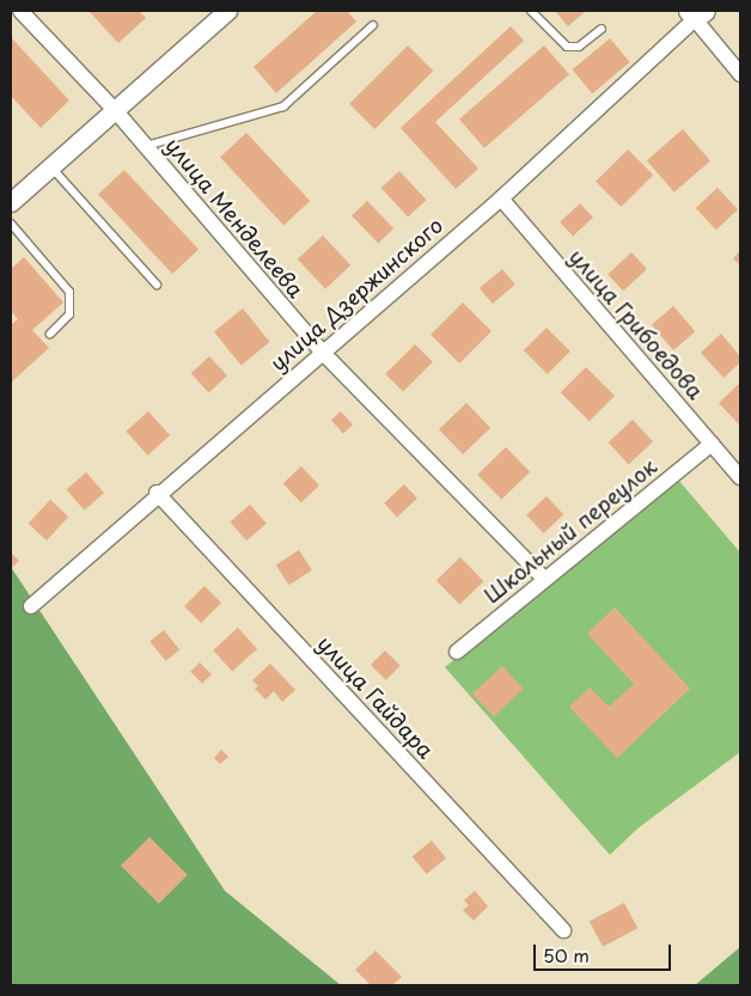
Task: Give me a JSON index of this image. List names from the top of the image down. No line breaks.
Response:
{"streets":{"street":["улица Менделеева","улица Дзержинского","улица Грибоедова","Школьный переулок","улица Гайдара"]},"crossings":[["улица Менделеева","улица Дзержинского"],["улица Менделеева","Школьный переулок"],["улица Дзержинского","улица Грибоедова"],["улица Дзержинского","улица Гайдара"],["улица Грибоедова","Школьный переулок"]],"scale_bar":"50 m"}
